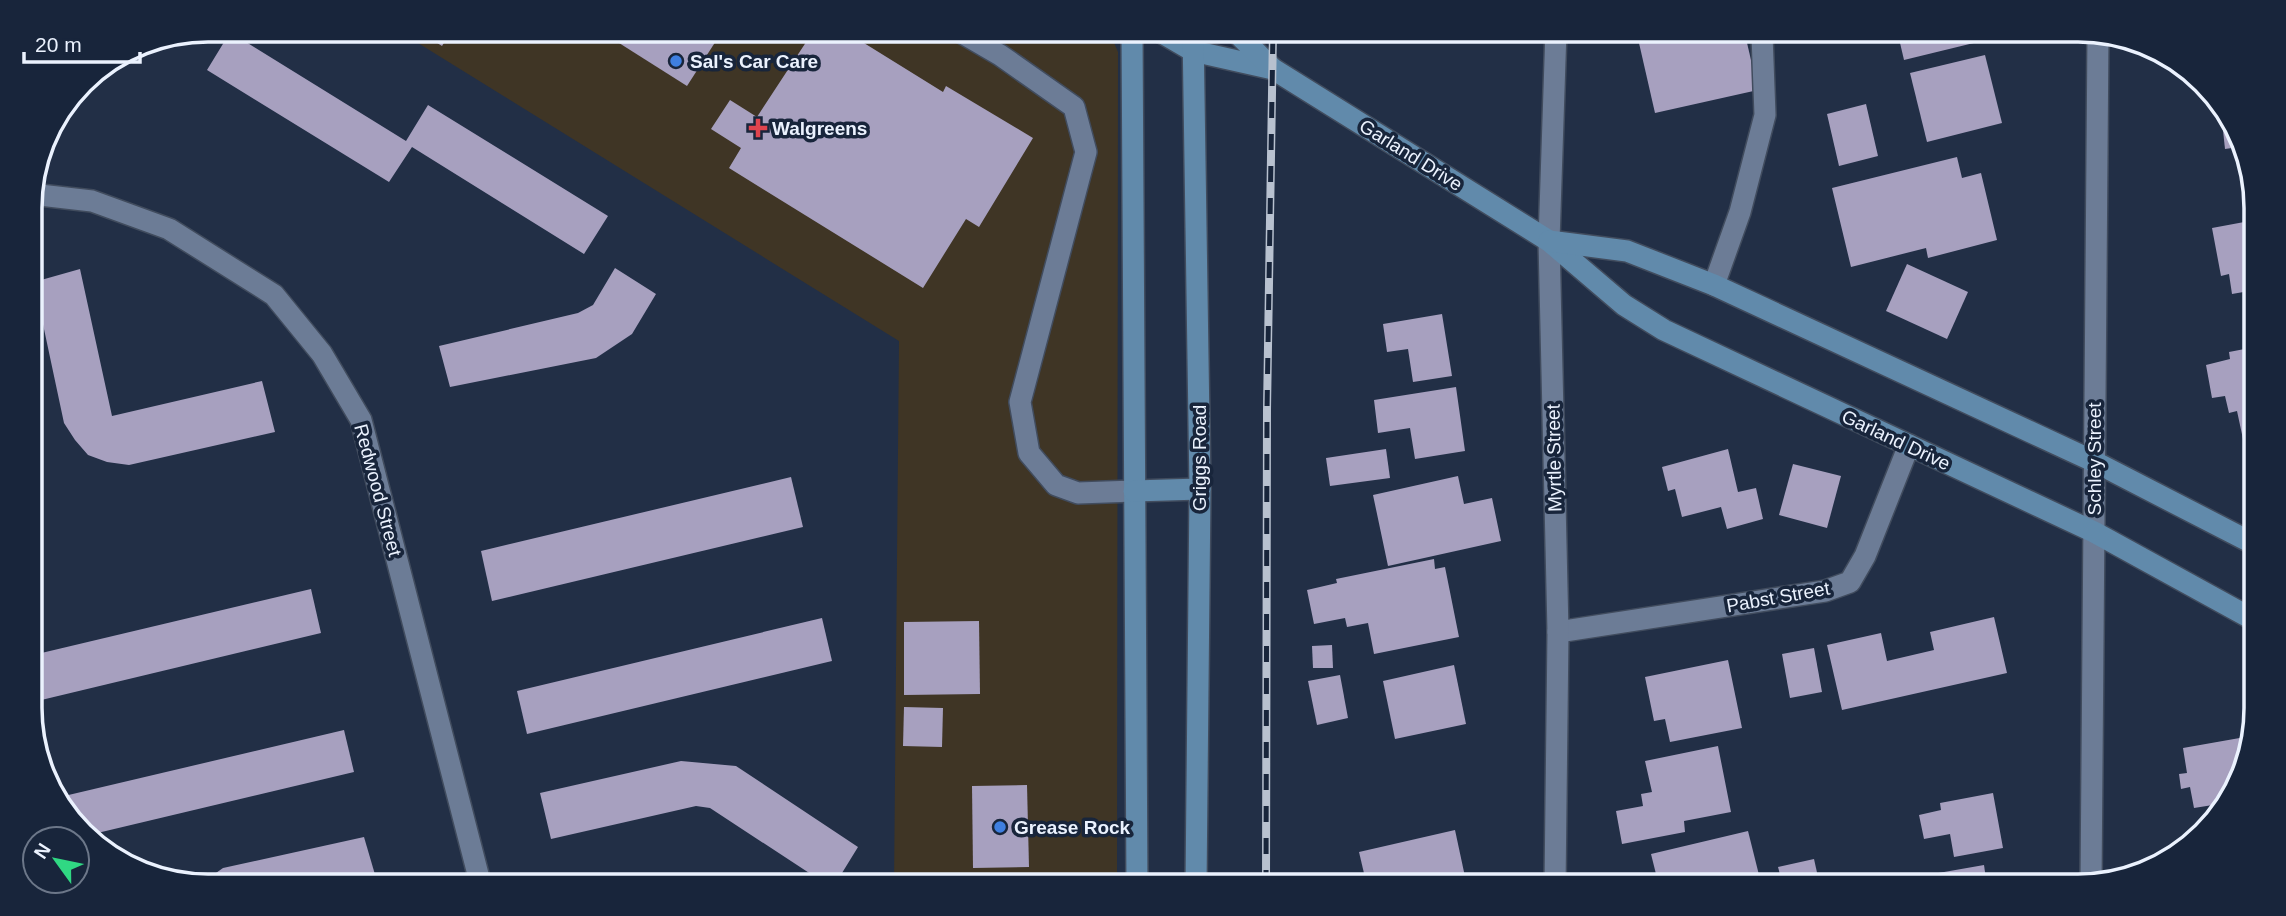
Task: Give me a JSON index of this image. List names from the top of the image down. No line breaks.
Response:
{"streets":{"main road":["Garland Drive","Griggs Road"],"street":["Myrtle Street","Schley Street","Redwood Street","Pabst Street"]},"crossings":[["Garland Drive","Myrtle Street"],["Garland Drive","Schley Street"],["Garland Drive","Pabst Street"],["Myrtle Street","Pabst Street"]],"places":{"other":["Sal's Car Care","Grease Rock"],"health":["Walgreens"]},"scale_bar":"20 m","north":"top left"}
